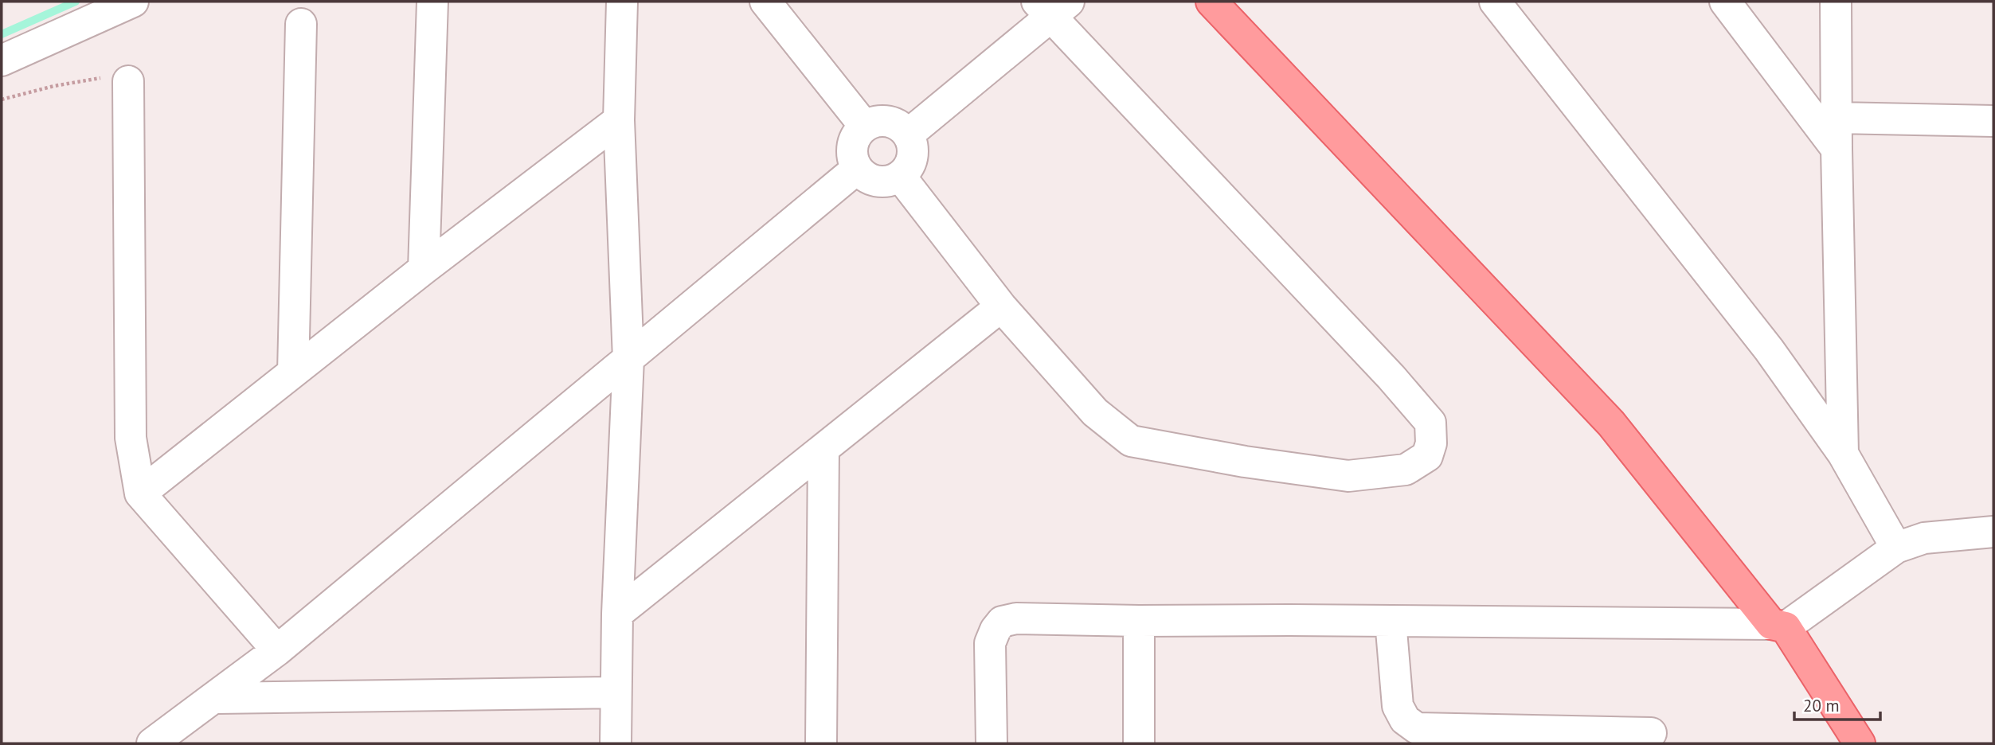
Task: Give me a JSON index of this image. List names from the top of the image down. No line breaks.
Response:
{"scale_bar":"20 m"}
